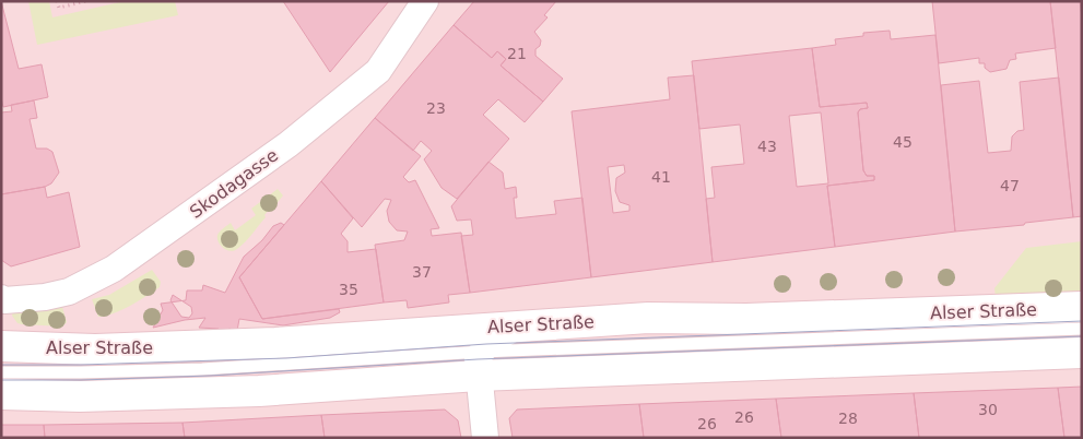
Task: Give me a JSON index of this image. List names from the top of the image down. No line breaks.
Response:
{"streets":{"main road":["Alser Straße"],"street":["Skodagasse"]},"house_numbers":["21","23","45","43","41","47","37","35","30","26","28","26"]}
